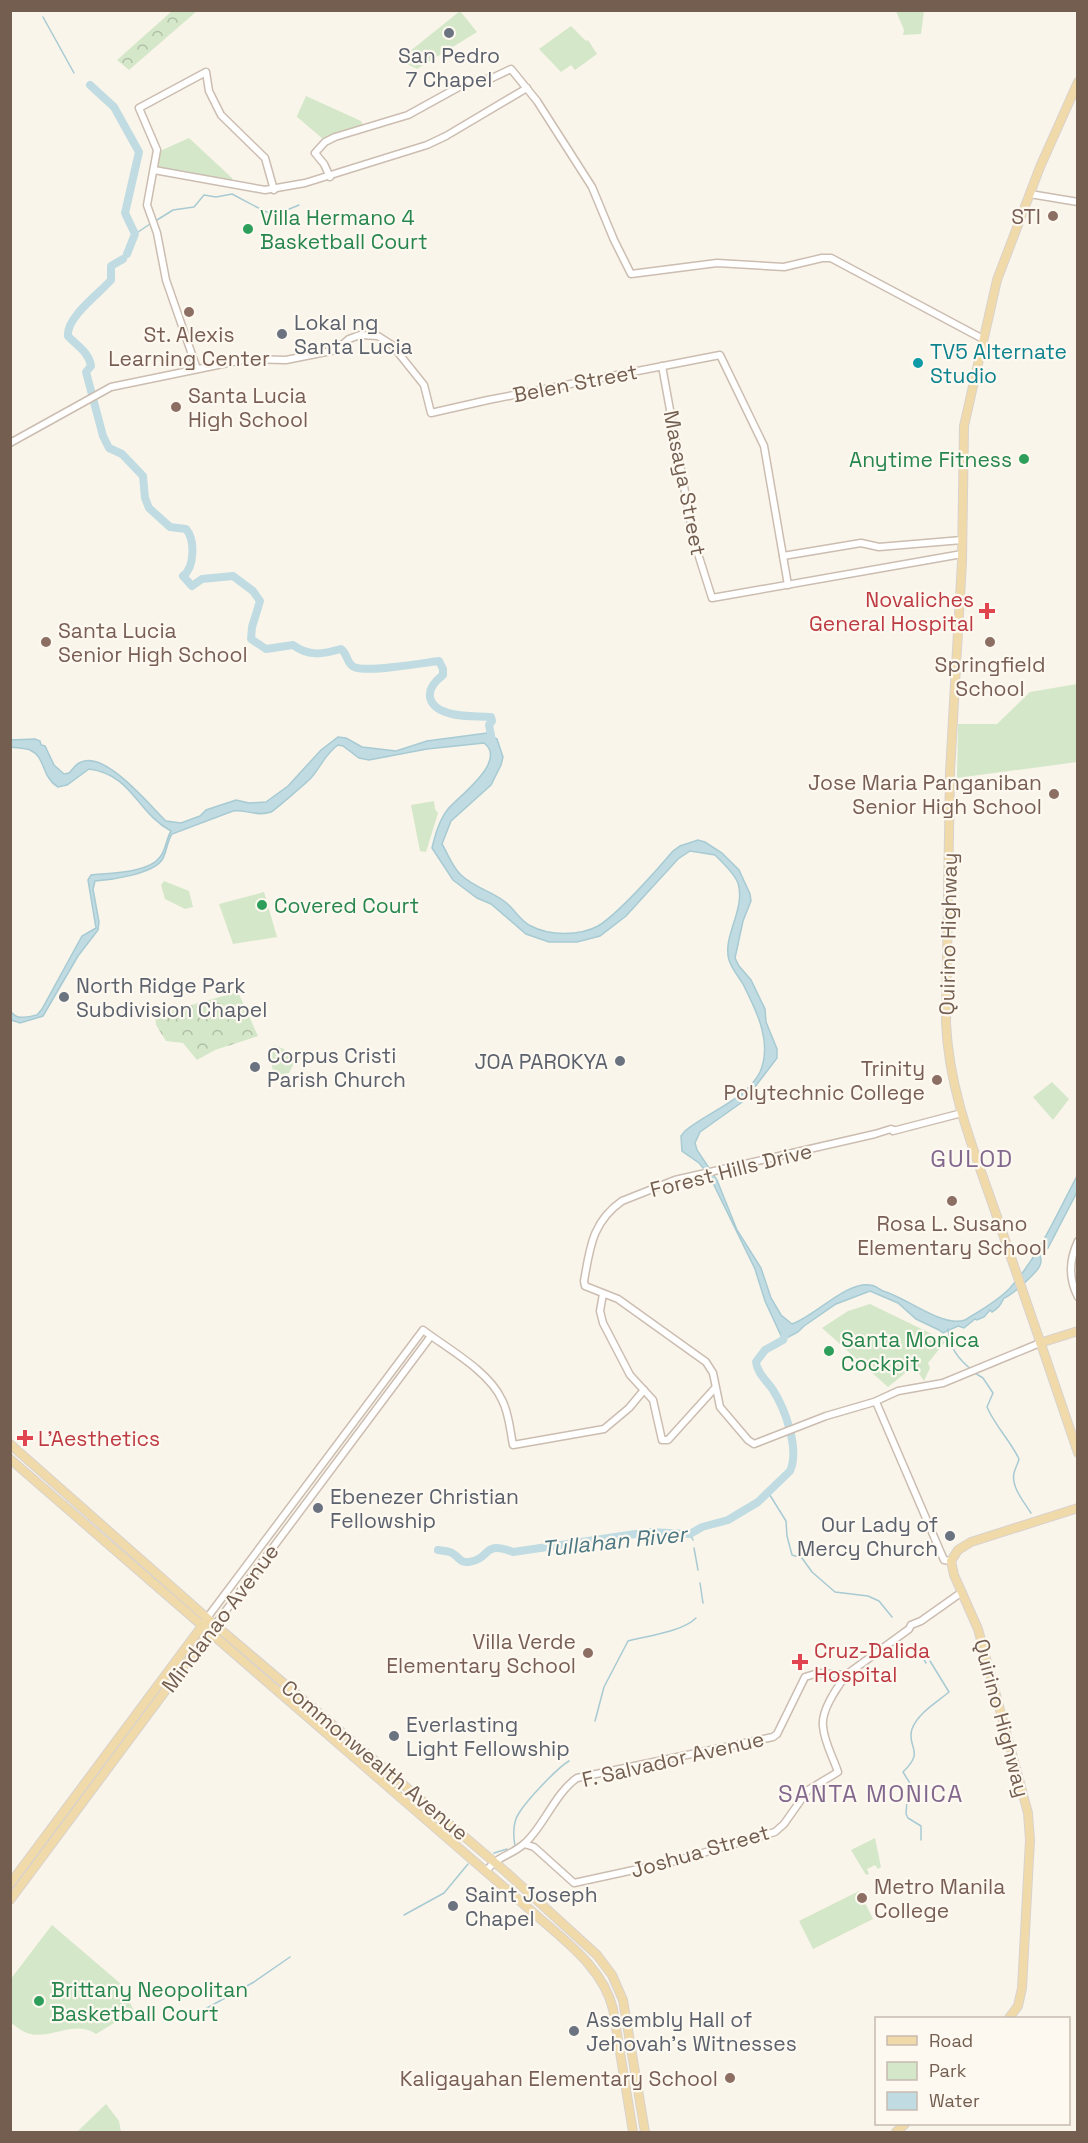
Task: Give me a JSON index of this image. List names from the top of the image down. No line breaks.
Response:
{"streets":{"main road":["Quirino Highway","Mindanao Avenue","Commonwealth Avenue"],"street":["Belen Street","Masaya Street","Forest Hills Drive","F. Salvador Avenue","Joshua Street"]},"crossings":[["Belen Street","Masaya Street"],["Quirino Highway","Forest Hills Drive"],["Mindanao Avenue","Commonwealth Avenue"],["F. Salvador Avenue","Joshua Street"]],"districts":["GULOD","SANTA MONICA"],"water":["Tullahan River"],"places":{"other":["San Pedro 7 Chapel","STI","Villa Hermano 4 Basketball Court","St. Alexis Learning Center","Lokal ng Santa Lucia","TV5 Alternate Studio","Santa Lucia High School","Anytime Fitness","Santa Lucia Senior High School","Springfield School","Jose Maria Panganiban Senior High School","Covered Court","North Ridge Park Subdivision Chapel","JOA PAROKYA","Corpus Cristi Parish Church","Trinity Polytechnic College","Rosa L. Susano Elementary School","Santa Monica Cockpit","Ebenezer Christian Fellowship","Our Lady of Mercy Church","Villa Verde Elementary School","Everlasting Light Fellowship","Metro Manila College","Saint Joseph Chapel","Brittany Neopolitan Basketball Court","Assembly Hall of Jehovah's Witnesses","Kaligayahan Elementary School"],"health":["Novaliches General Hospital","L'Aesthetics","Cruz-Dalida Hospital"]},"legend":["Road","Park","Water"]}
